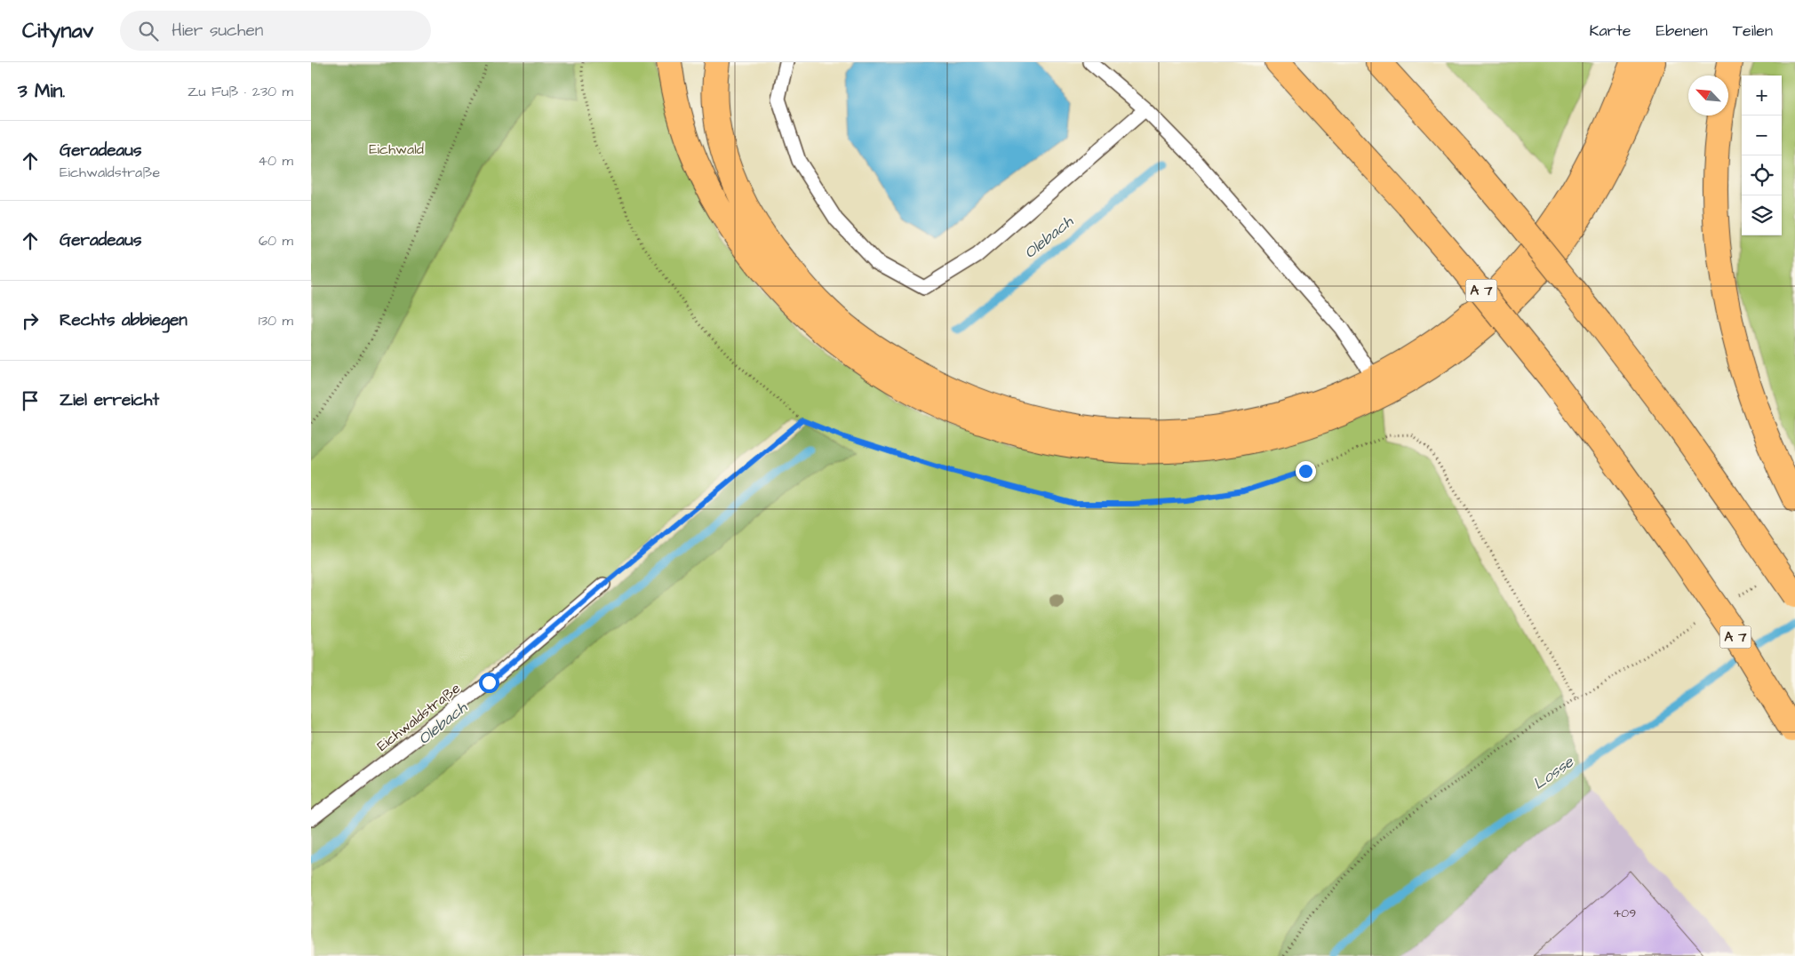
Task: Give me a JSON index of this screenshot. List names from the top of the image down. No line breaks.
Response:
{"streets":{"highway":["A 7"],"lane":["Eichwaldstraße"]},"water":["Olebach","Losse"],"parks":["Eichwald"],"house_numbers":["409"],"north":"top left","page":{"header":"Citynav","search":"Hier suchen","nav":["Karte","Ebenen","Teilen"],"heading":["3 Min.","Zu Fuß · 230 m"],"map_buttons":["+","−"],"list":[["Geradeaus","Eichwaldstraße","40 m"],["Geradeaus","60 m"],["Rechts abbiegen","130 m"],"Ziel erreicht"]}}
